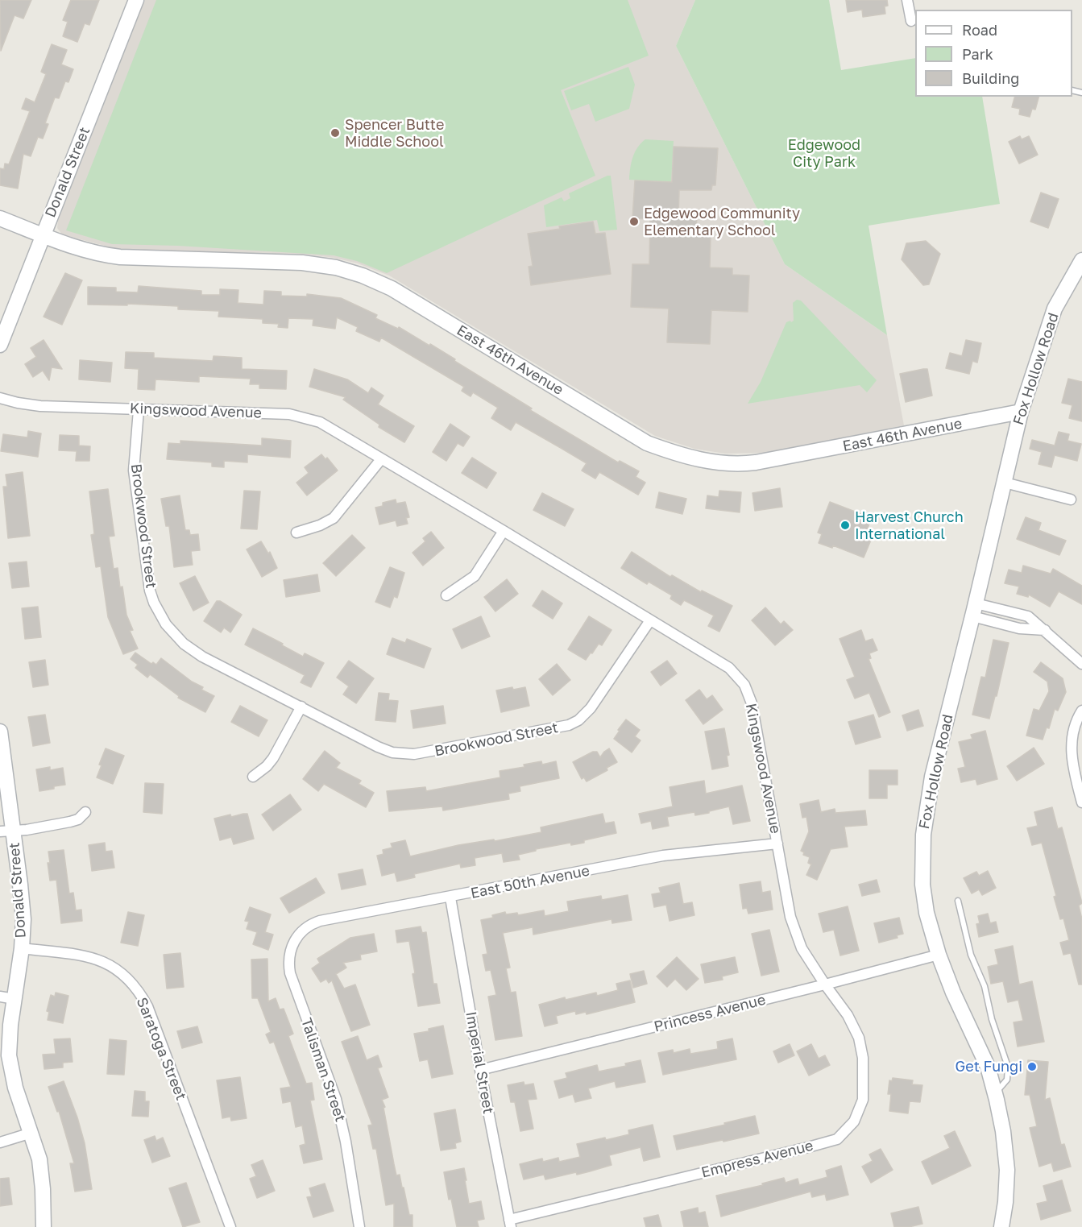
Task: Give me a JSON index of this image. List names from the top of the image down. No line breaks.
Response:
{"streets":{"street":["Donald Street","East 46th Avenue","Fox Hollow Road","Kingswood Avenue","Brookwood Street","East 50th Avenue","Princess Avenue","Saratoga Street","Imperial Street","Talisman Street","Empress Avenue"]},"crossings":[["Donald Street","East 46th Avenue"],["Donald Street","Saratoga Street"],["East 46th Avenue","Fox Hollow Road"],["Fox Hollow Road","Princess Avenue"],["Kingswood Avenue","Brookwood Street"],["Kingswood Avenue","East 50th Avenue"],["Kingswood Avenue","Princess Avenue"],["Kingswood Avenue","Empress Avenue"],["East 50th Avenue","Imperial Street"],["East 50th Avenue","Talisman Street"],["Princess Avenue","Imperial Street"],["Princess Avenue","Empress Avenue"],["Imperial Street","Empress Avenue"]],"parks":["Edgewood City Park"],"places":["Spencer Butte Middle School","Edgewood Community Elementary School","Harvest Church International","Get Fungi"],"legend":["Road","Park","Building"]}
